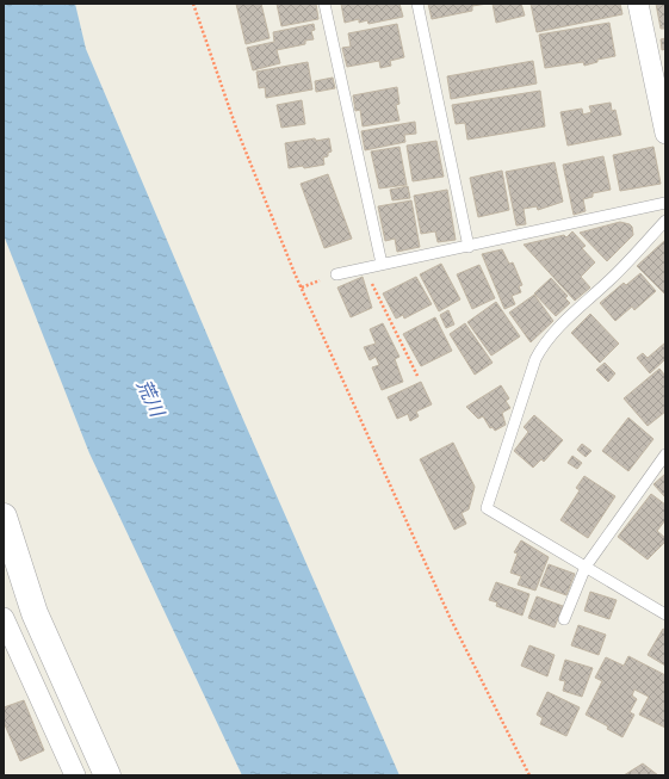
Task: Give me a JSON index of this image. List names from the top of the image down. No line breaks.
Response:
{"water":["荒川"]}
